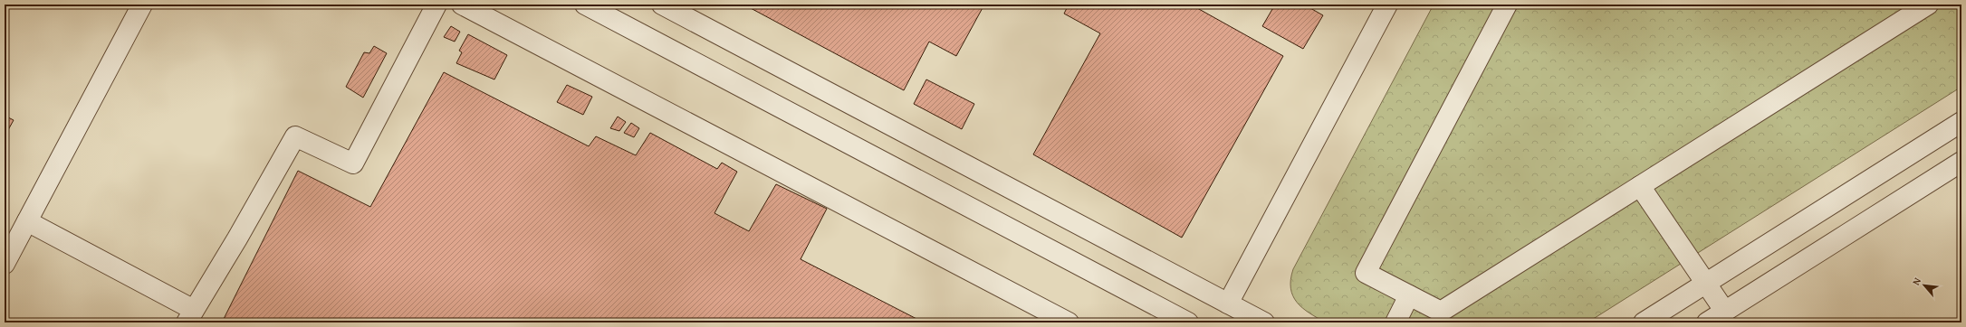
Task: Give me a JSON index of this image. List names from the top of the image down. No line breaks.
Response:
{"north":"top left"}
